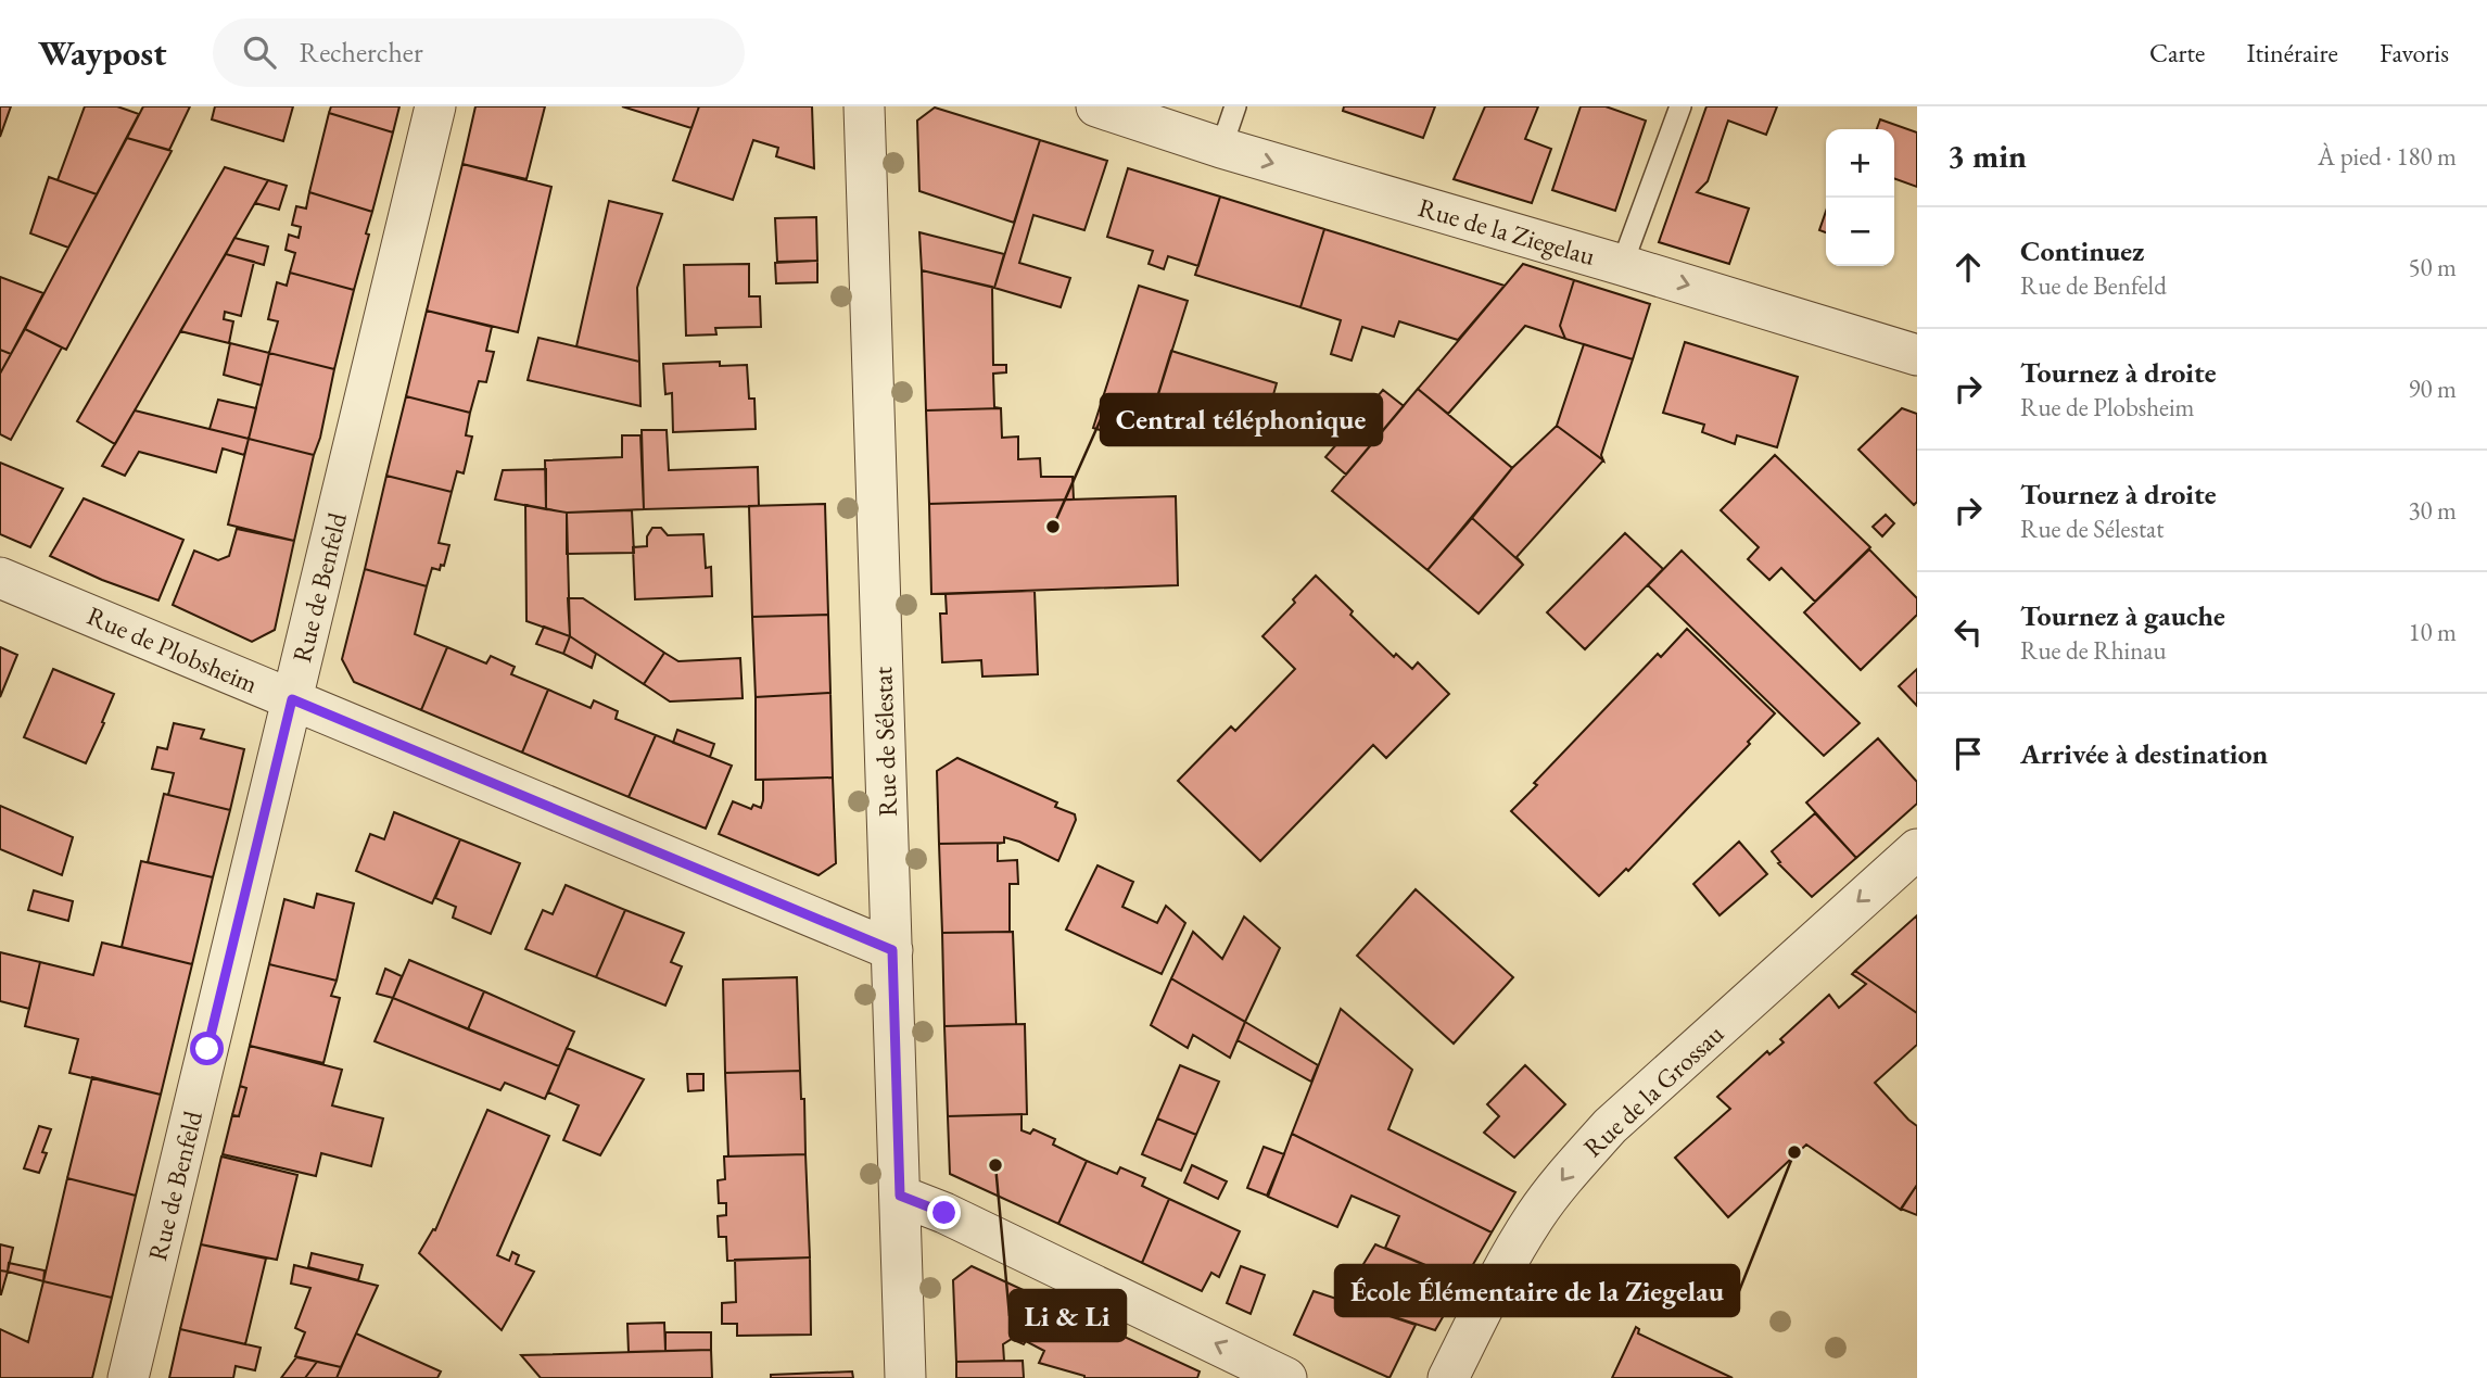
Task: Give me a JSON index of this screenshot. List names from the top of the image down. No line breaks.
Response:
{"streets":{"street":["Rue de la Ziegelau","Rue de Benfeld","Rue de Plobsheim","Rue de Sélestat","Rue de la Grossau"]},"crossings":[["Rue de Benfeld","Rue de Plobsheim"],["Rue de Plobsheim","Rue de Sélestat"]],"one_way":["Rue de la Ziegelau","Rue de la Grossau"],"places":["Central téléphonique","École Élémentaire de la Ziegelau","Li & Li"],"page":{"header":"Waypost","search":"Rechercher","nav":["Carte","Itinéraire","Favoris"],"heading":["3 min","À pied · 180 m"],"map_buttons":["+","−"],"list":[["Continuez","Rue de Benfeld","50 m"],["Tournez à droite","Rue de Plobsheim","90 m"],["Tournez à droite","Rue de Sélestat","30 m"],["Tournez à gauche","Rue de Rhinau","10 m"],"Arrivée à destination"]}}
